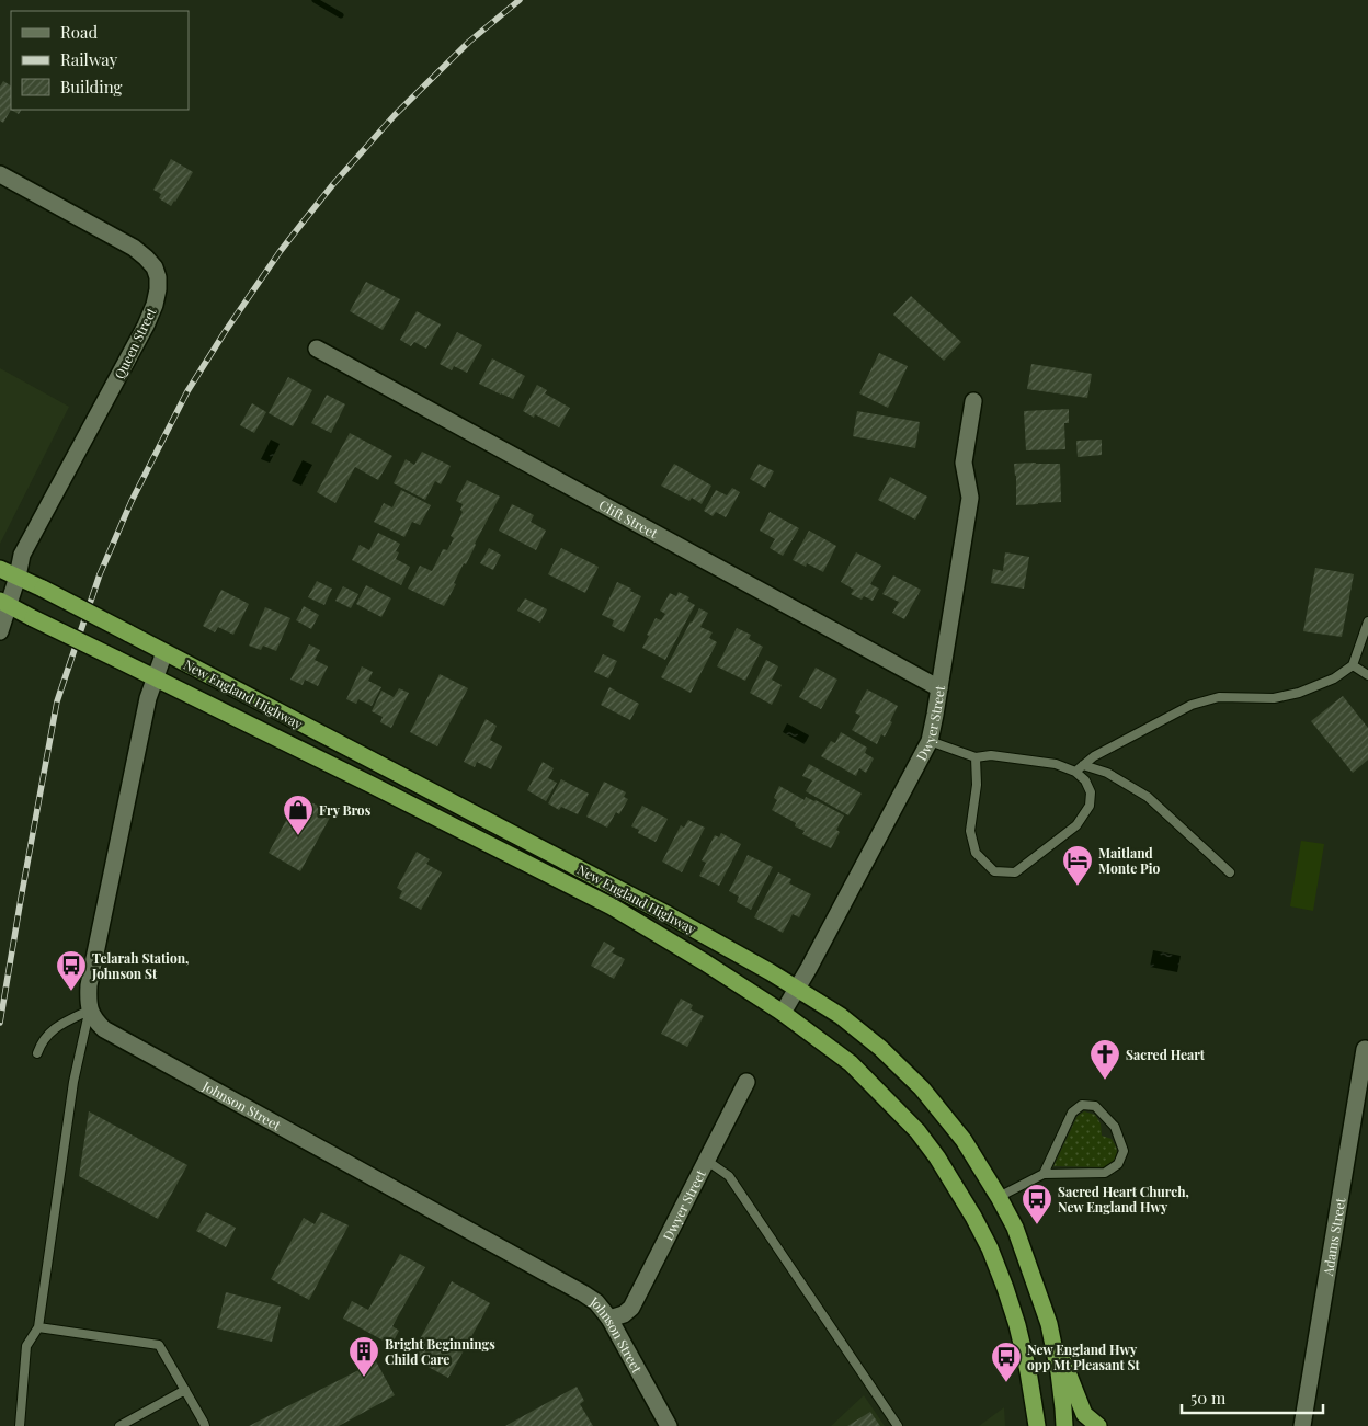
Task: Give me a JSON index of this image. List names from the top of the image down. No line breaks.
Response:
{"streets":{"highway":["New England Highway"],"street":["Queen Street","Clift Street","Dwyer Street","Johnson Street","Adams Street"]},"crossings":[["Queen Street","New England Highway"],["Clift Street","Dwyer Street"],["New England Highway","Dwyer Street"],["Dwyer Street","Johnson Street"]],"places":{"shop":["Fry Bros"],"hotel":["Maitland Monte Pio"],"bus stop":["Telarah Station, Johnson St","Sacred Heart Church, New England Hwy","New England Hwy opp Mt Pleasant St"],"church":["Sacred Heart"],"building":["Bright Beginnings Child Care"]},"legend":["Road","Railway","Building"],"scale_bar":"50 m"}
